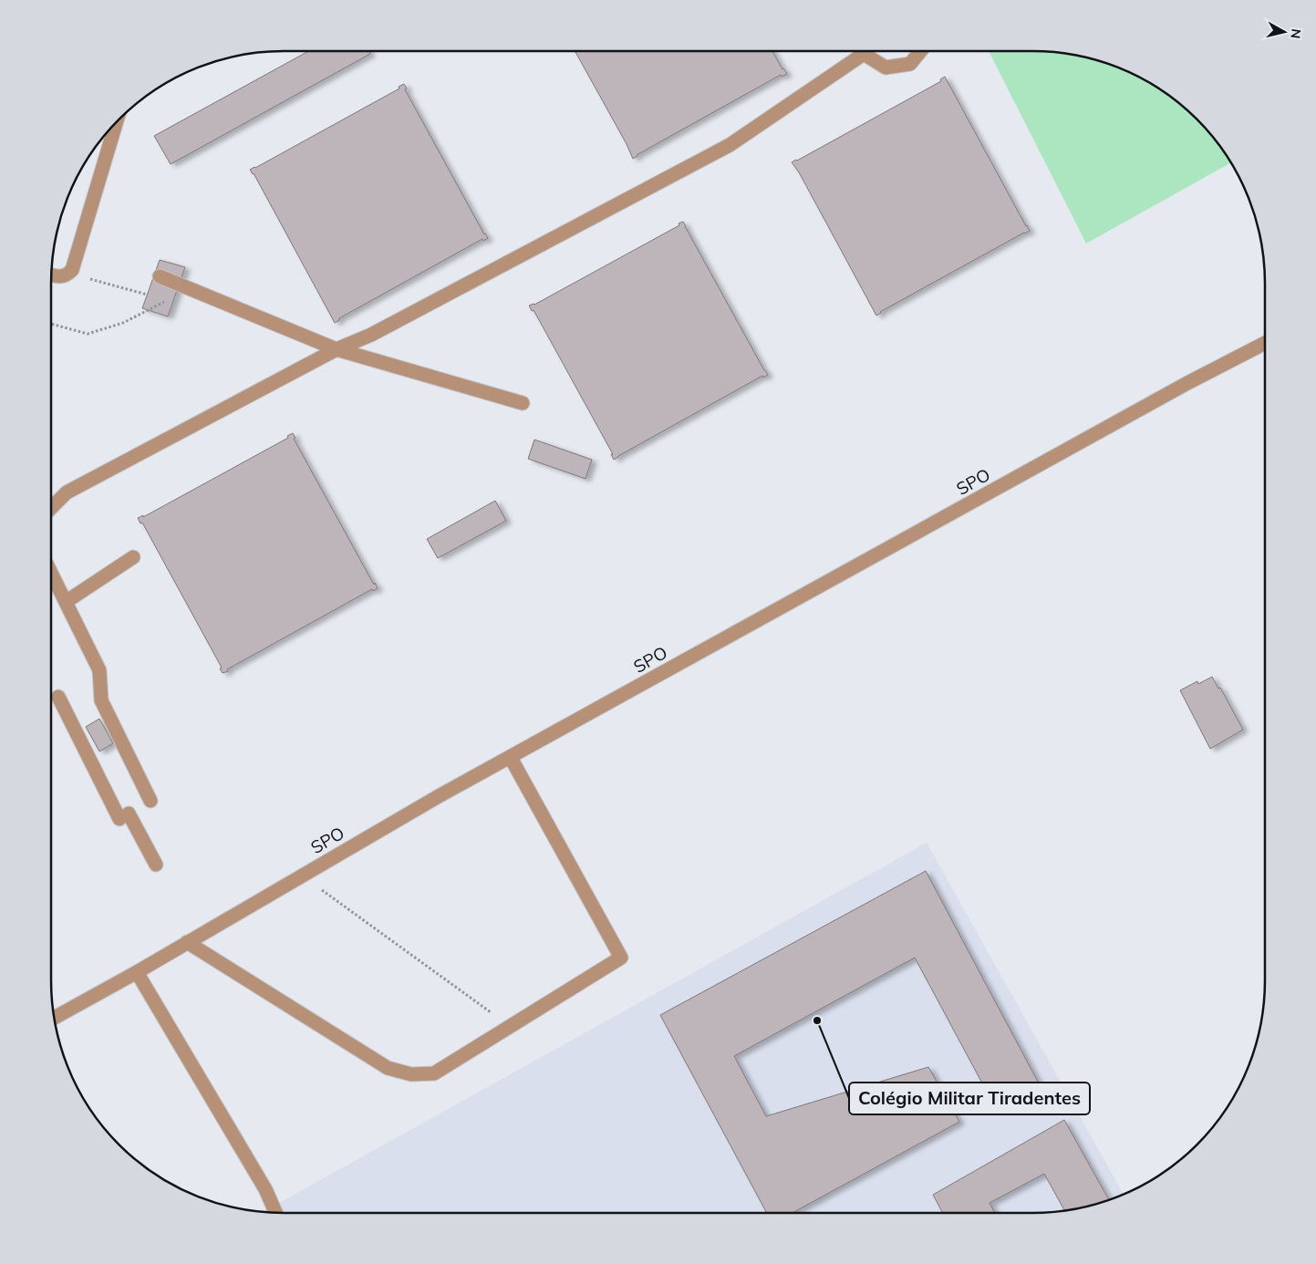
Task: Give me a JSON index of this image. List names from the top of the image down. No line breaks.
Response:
{"streets":{"street":["SPO"]},"places":["Colégio Militar Tiradentes"],"north":"right"}
